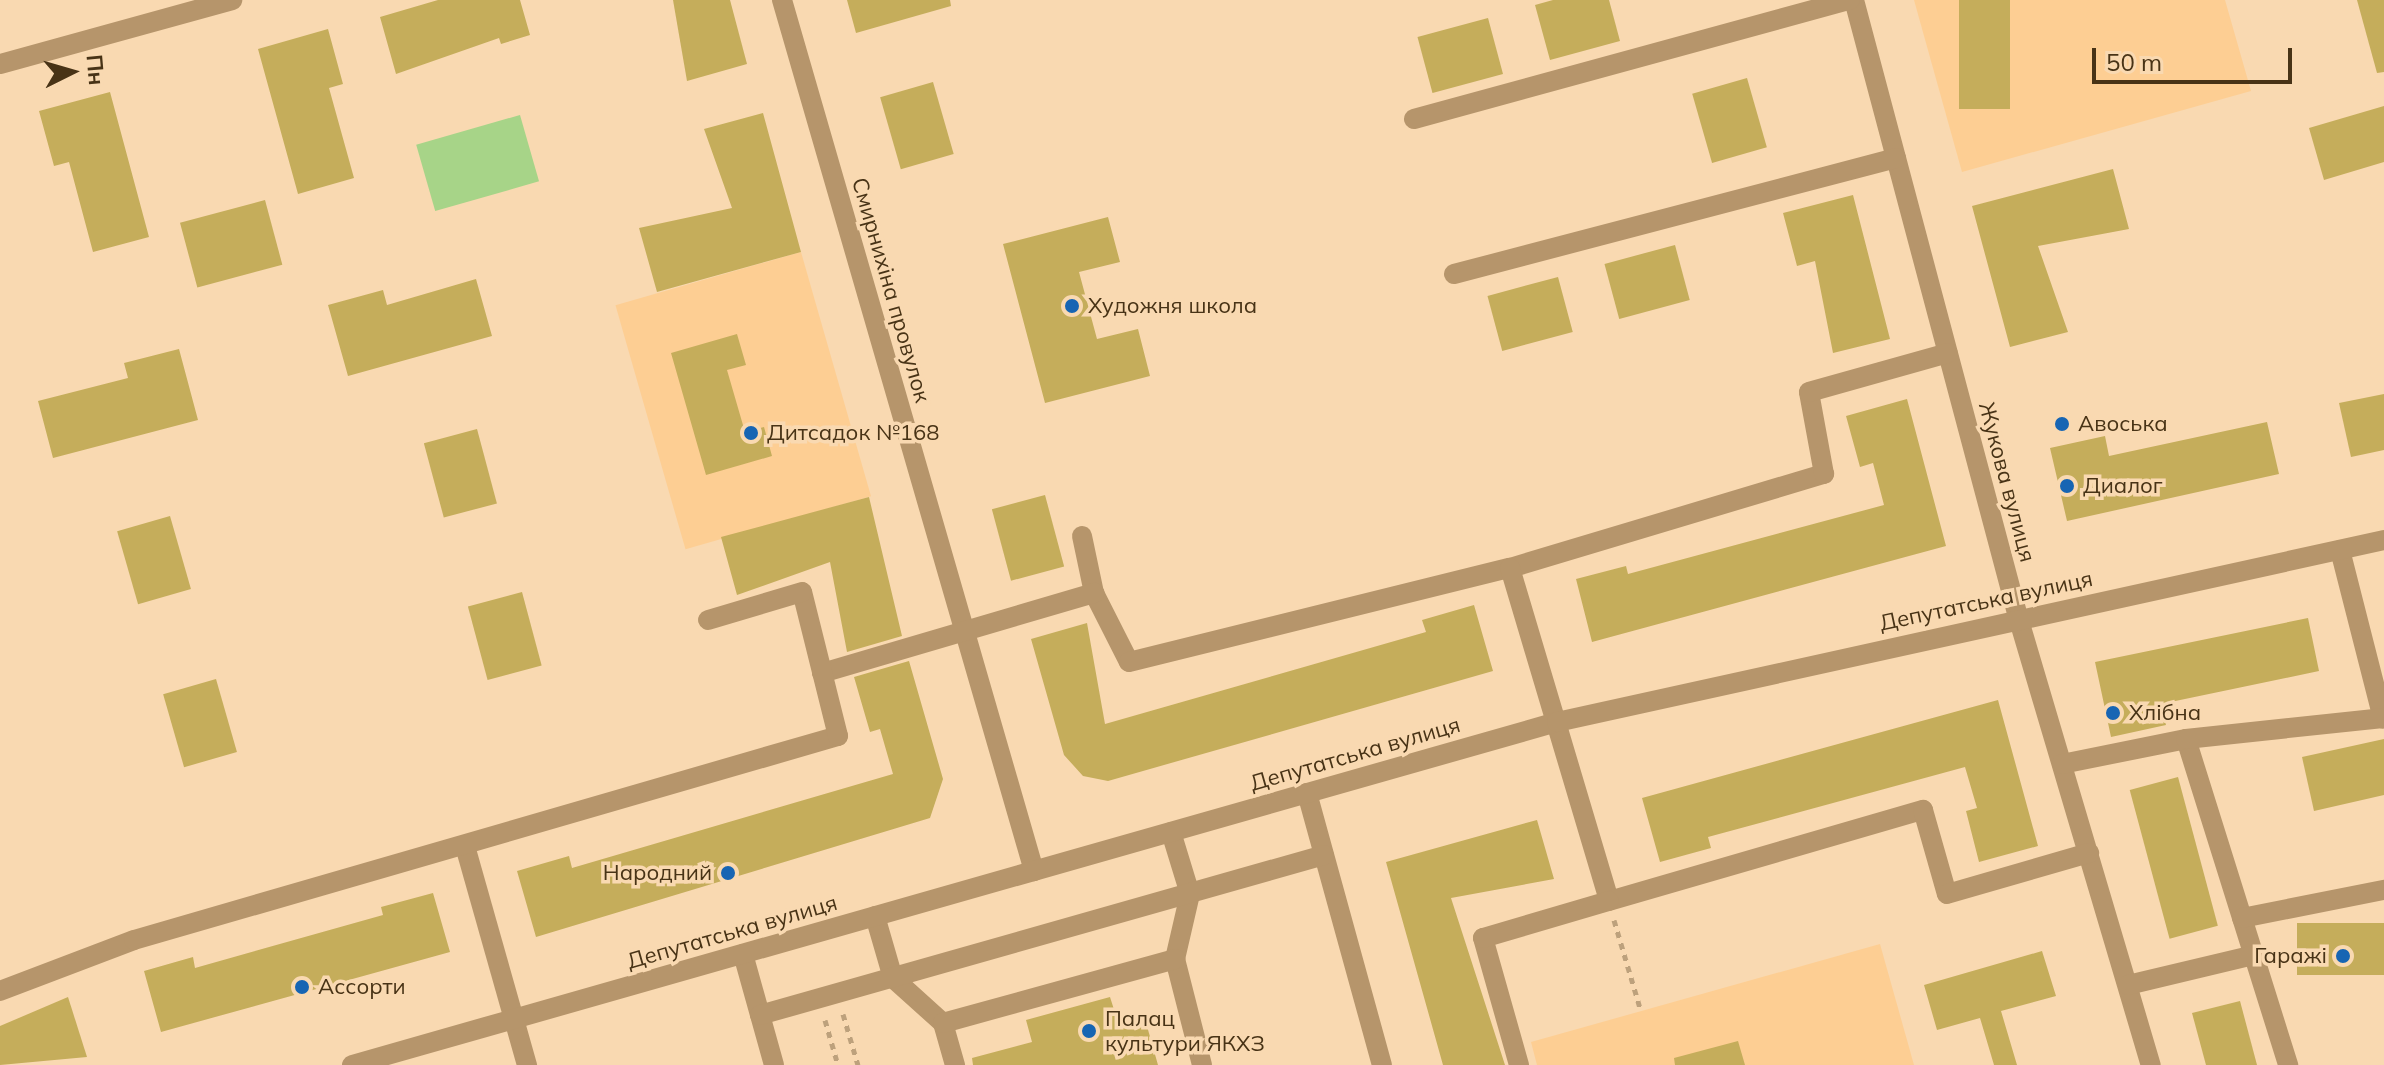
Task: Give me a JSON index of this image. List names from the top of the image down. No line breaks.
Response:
{"streets":{"street":["Смирнихіна провулок","Жукова вулиця","Депутатська вулиця"]},"crossings":[["Смирнихіна провулок","Депутатська вулиця"],["Жукова вулиця","Депутатська вулиця"]],"places":["Художня школа","Авоська","Дитсадок №168","Диалог","Хлібна","Народний","Гаражі","Ассорти","Палац культури ЯКХЗ"],"scale_bar":"50 m","north":"right"}
